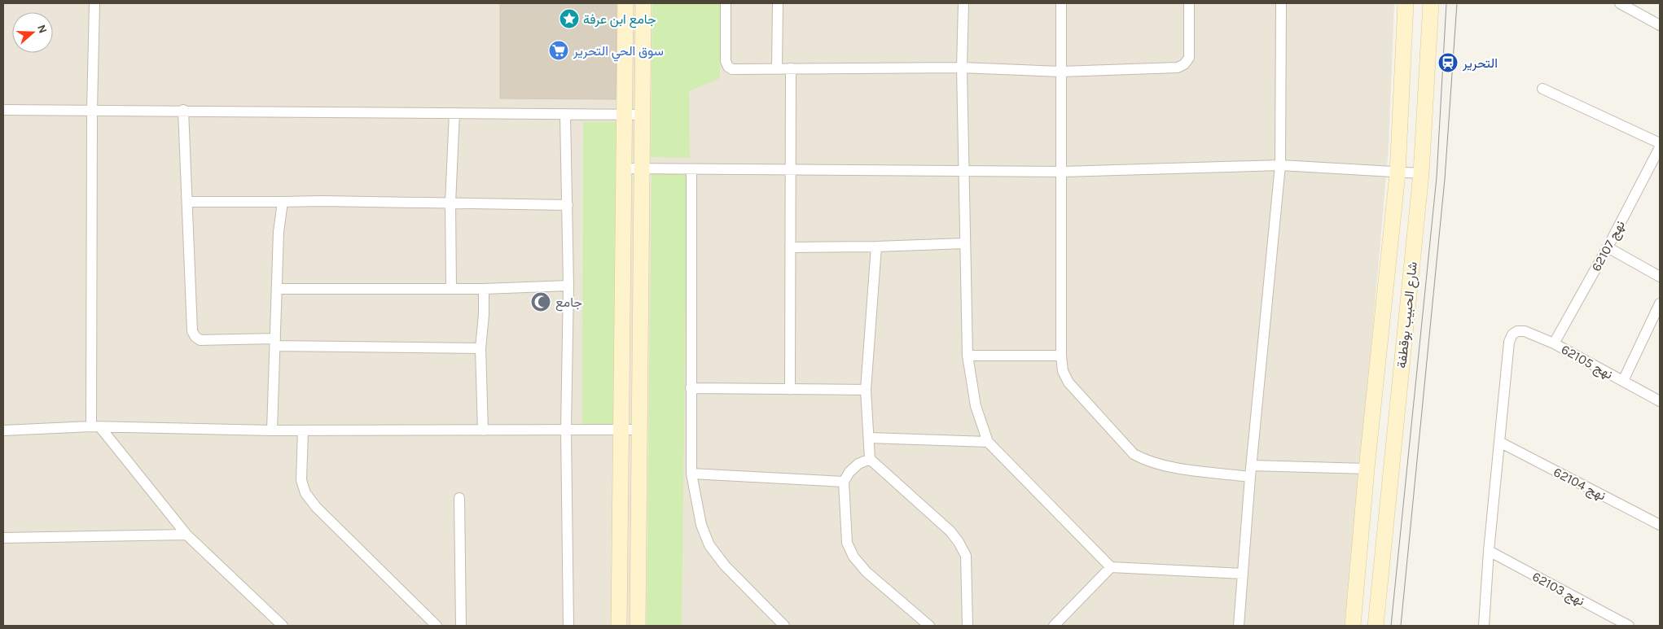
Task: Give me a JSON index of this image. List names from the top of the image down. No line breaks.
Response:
{"streets":{"street":["نهج 62107","شارع الحبيب بوقطفة","نهج 62105","نهج 62104","نهج 62103"]},"crossings":[["نهج 62107","نهج 62105"],["نهج 62105","نهج 62104"]],"places":{"place":["جامع ابن عرفة"],"supermarket":["سوق الحي التحرير"],"station":["التحرير"],"mosque":["جامع"]},"north":"right"}
